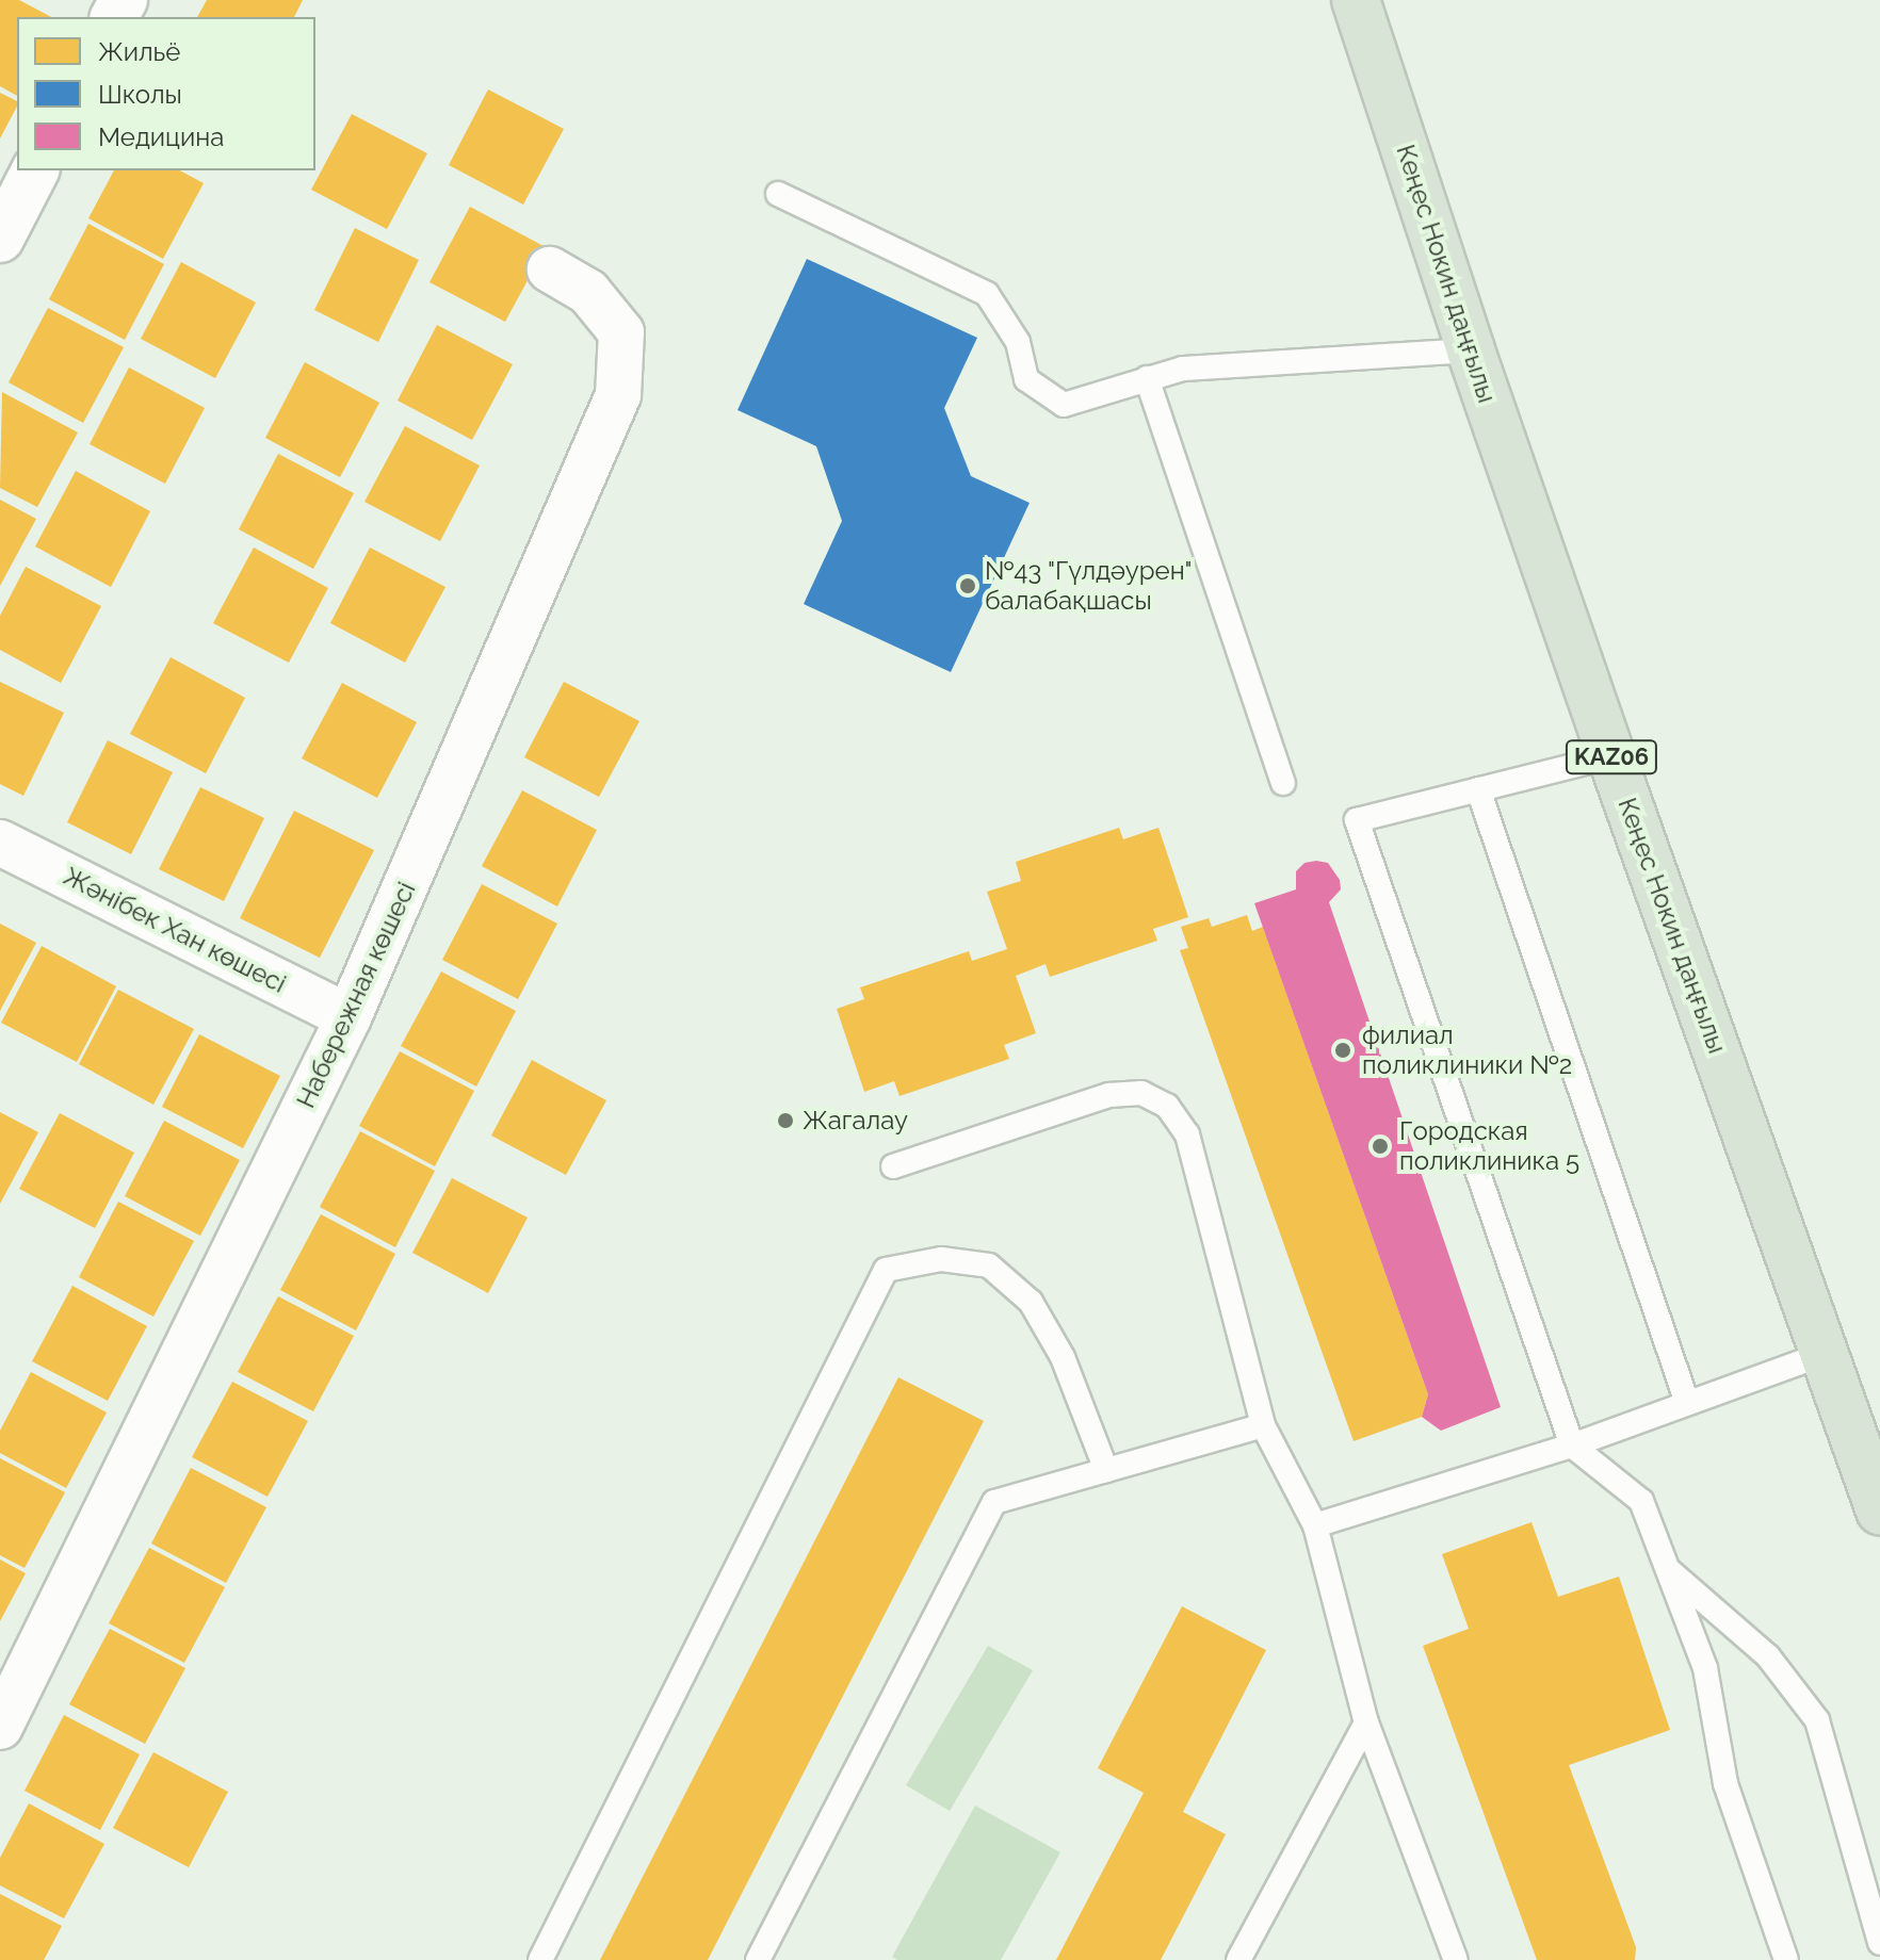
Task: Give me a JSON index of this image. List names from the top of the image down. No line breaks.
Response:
{"streets":{"highway":["Кеңес Нокин даңғылы","KАZ06"],"street":["Жәнібек Хан көшесі","Набережная көшесі"]},"crossings":[["Жәнібек Хан көшесі","Набережная көшесі"]],"places":["№43 \"Гүлдәурен\" балабақшасы","филиал поликлиники №2","Жагалау","Городская поликлиника 5"],"legend":["Жильё","Школы","Медицина"]}
